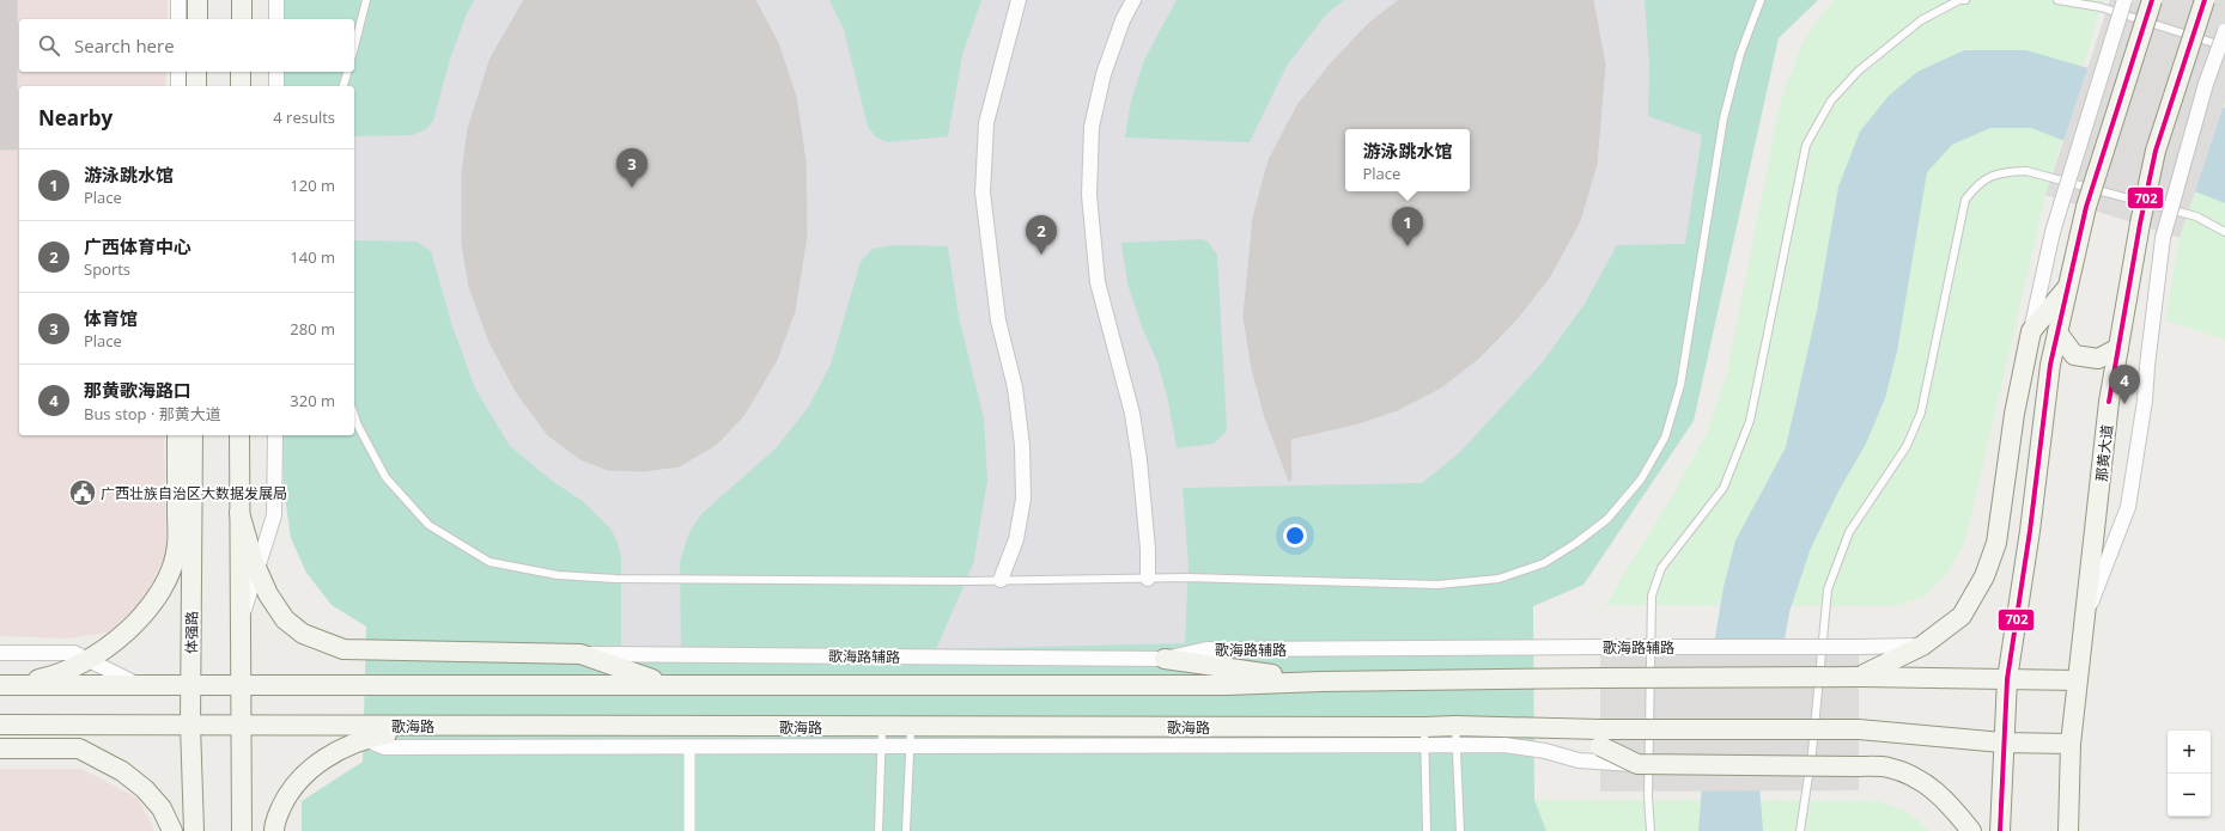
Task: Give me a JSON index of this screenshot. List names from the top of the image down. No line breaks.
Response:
{"streets":{"main road":["那黄大道","体强路","歌海路"],"street":["歌海路辅路"]},"crossings":[["那黄大道","歌海路"],["体强路","歌海路"]],"places":{"public building":["广西壮族自治区大数据发展局"]},"lines":["transit line 702"],"page":{"search":"Search here","heading":["Nearby","4 results"],"popup":["游泳跳水馆","Place"],"pins":["3","1","2","4"],"list":[{"mark":"1","name":"游泳跳水馆","note":"Place","value":"120 m"},{"mark":"2","name":"广西体育中心","note":"Sports","value":"140 m"},{"mark":"3","name":"体育馆","note":"Place","value":"280 m"},{"mark":"4","name":"那黄歌海路口","note":"Bus stop · 那黄大道","value":"320 m"}],"map_buttons":["+","−"]}}
